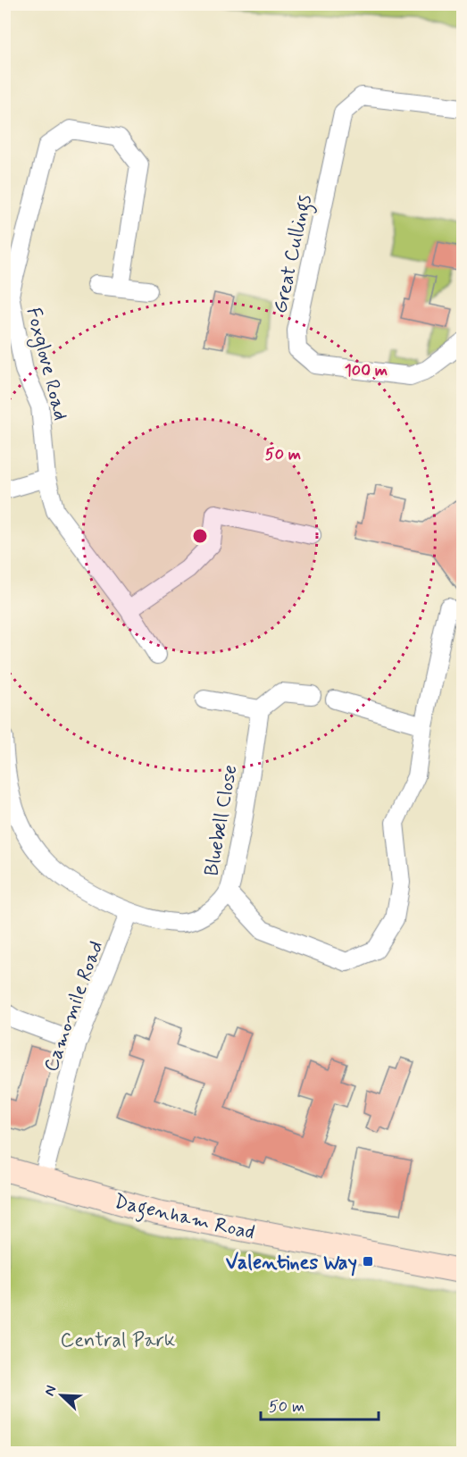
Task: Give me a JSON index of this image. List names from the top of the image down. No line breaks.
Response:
{"streets":{"street":["Great Cullings","Foxglove Road","Bluebell Close","Camomile Road","Dagenham Road"]},"crossings":[["Bluebell Close","Camomile Road"],["Camomile Road","Dagenham Road"]],"parks":["Central Park"],"places":{"transit":["Valentines Way"]},"scale_bar":"50 m","north":"top left","rings":["100 m","50 m"]}
